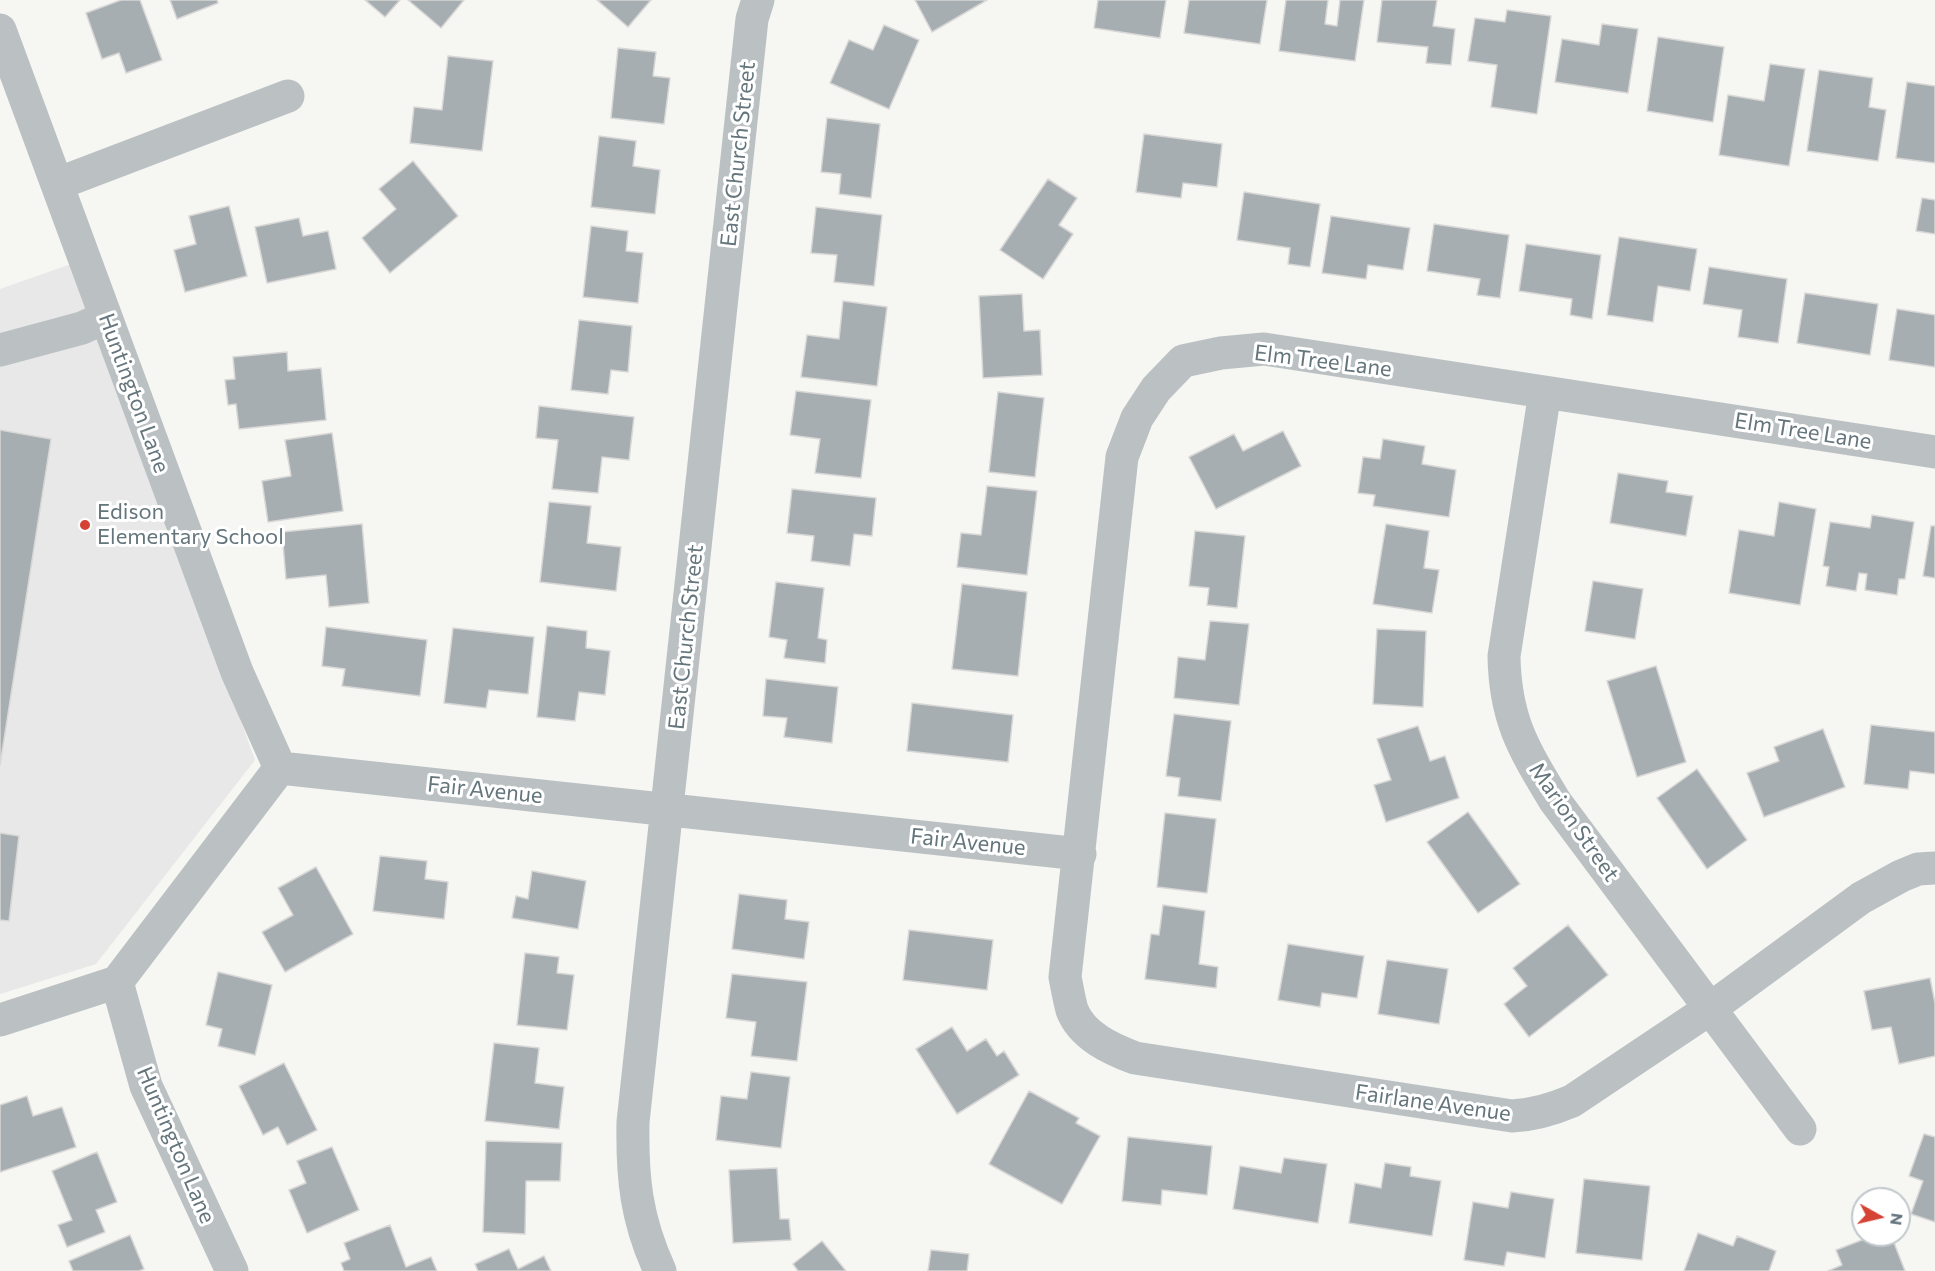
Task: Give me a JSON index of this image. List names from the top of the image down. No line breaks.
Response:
{"streets":{"street":["East Church Street","Elm Tree Lane","Huntington Lane","Fair Avenue","Marion Street","Fairlane Avenue"]},"crossings":[["East Church Street","Fair Avenue"],["Elm Tree Lane","Fair Avenue"],["Elm Tree Lane","Marion Street"],["Elm Tree Lane","Fairlane Avenue"],["Huntington Lane","Fair Avenue"],["Fair Avenue","Fairlane Avenue"],["Marion Street","Fairlane Avenue"]],"places":["Edison Elementary School"],"north":"right"}
